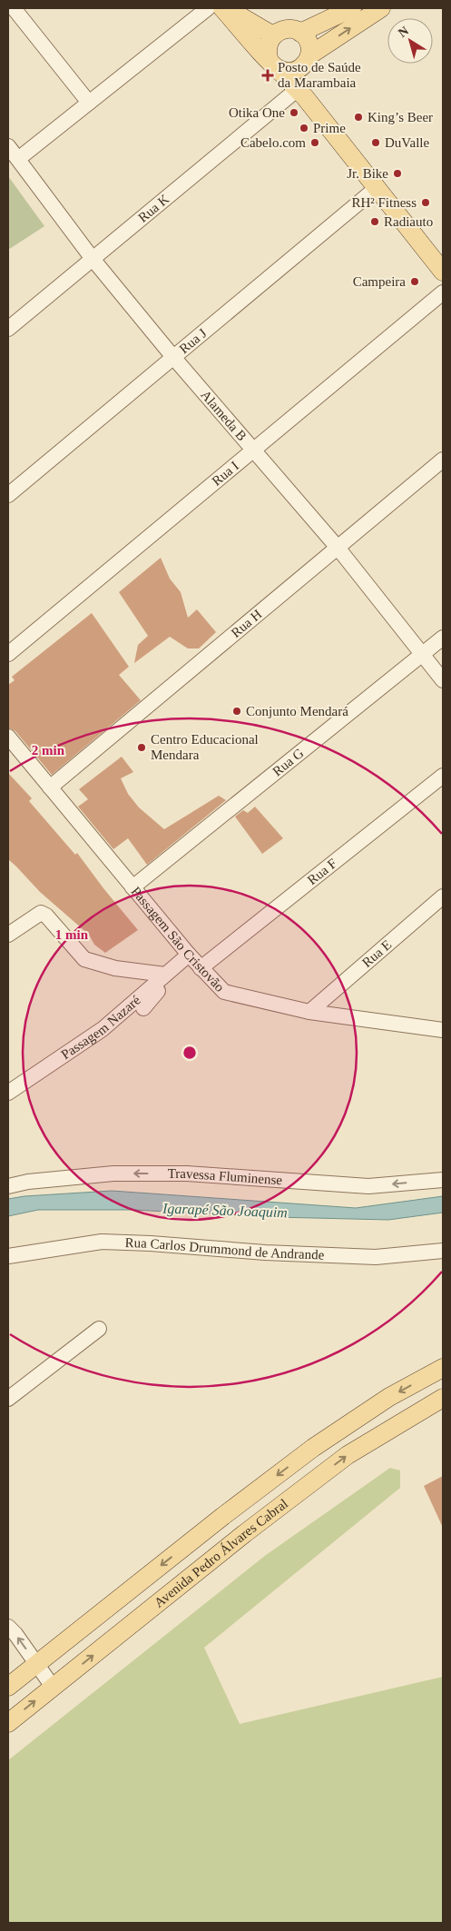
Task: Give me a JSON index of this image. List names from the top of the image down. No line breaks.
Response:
{"streets":{"main road":["Avenida Pedro Álvares Cabral"],"street":["Rua K","Rua J","Alameda B","Rua I","Rua H","Rua G","Rua F","Passagem São Cristovão","Rua E","Passagem Nazaré","Travessa Fluminense","Rua Carlos Drummond de Andrande"]},"crossings":[["Rua K","Alameda B"],["Rua J","Alameda B"],["Alameda B","Rua I"],["Alameda B","Rua H"],["Alameda B","Rua G"],["Rua H","Passagem São Cristovão"],["Rua G","Passagem São Cristovão"],["Rua F","Passagem São Cristovão"],["Passagem São Cristovão","Rua E"],["Passagem São Cristovão","Passagem Nazaré"]],"one_way":["Travessa Fluminense"],"water":["Igarapé São Joaquim"],"places":{"health":["Posto de Saúde da Marambaia"],"other":["Otika One","King’s Beer","Prime","Cabelo.com","DuValle","Jr. Bike","RH² Fitness","Radiauto","Campeira","Conjunto Mendará","Centro Educacional Mendara"]},"north":"top left","rings":["2 min","1 min"]}
